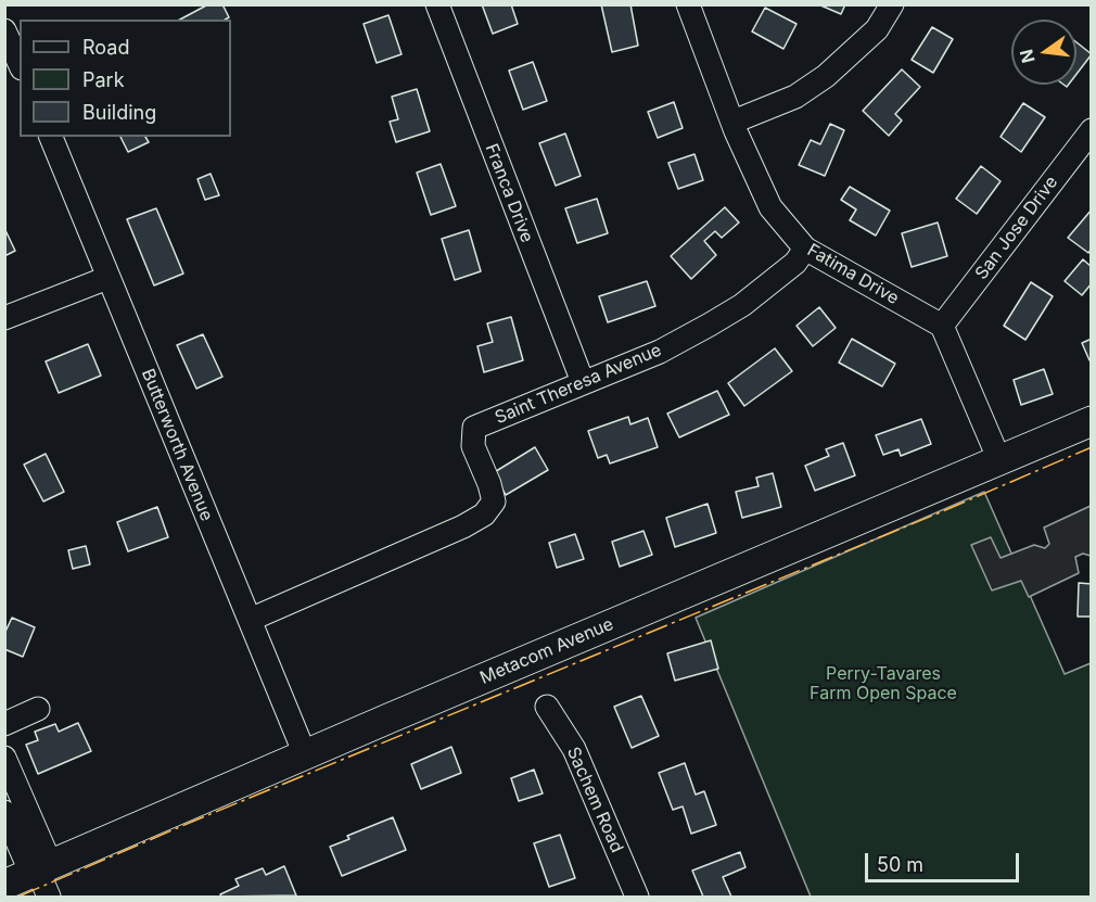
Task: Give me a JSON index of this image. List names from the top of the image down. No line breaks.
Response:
{"streets":{"main road":["Metacom Avenue"],"street":["Franca Drive","San Jose Drive","Fatima Drive","Saint Theresa Avenue","Butterworth Avenue","Sachem Road"]},"crossings":[["Franca Drive","Saint Theresa Avenue"],["San Jose Drive","Fatima Drive"],["Fatima Drive","Saint Theresa Avenue"],["Saint Theresa Avenue","Butterworth Avenue"],["Butterworth Avenue","Metacom Avenue"]],"parks":["Perry-Tavares Farm Open Space"],"legend":["Road","Park","Building"],"scale_bar":"50 m","north":"left"}
